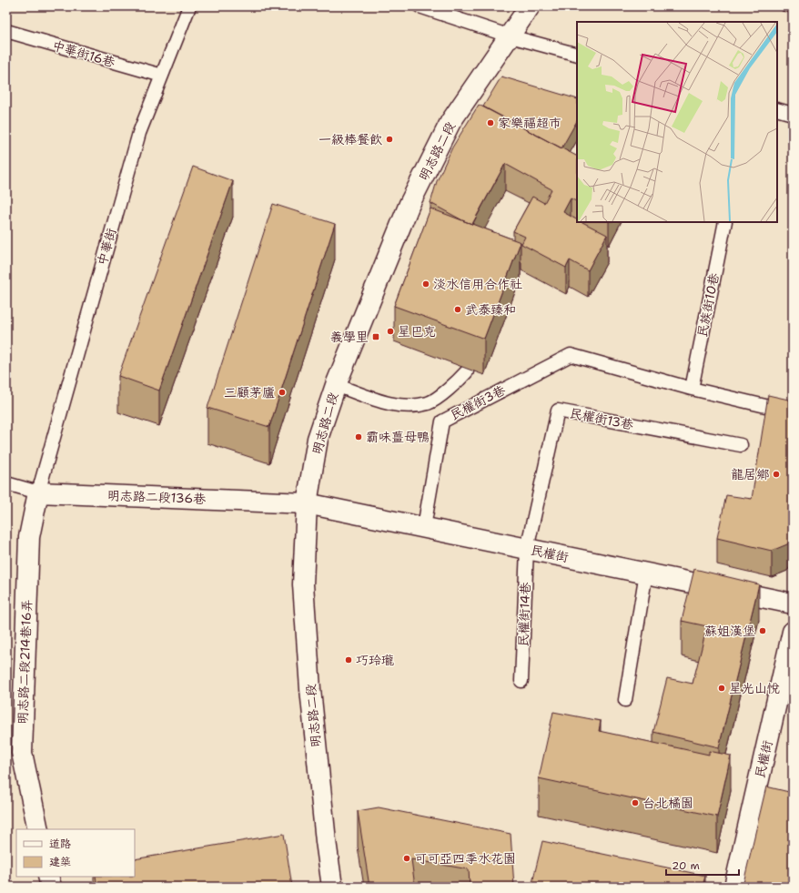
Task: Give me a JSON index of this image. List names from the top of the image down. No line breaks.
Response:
{"streets":{"street":["明志路二段","明志路二段136巷","民權街","明志路二段214巷16弄"],"lane":["中華街16巷","中華街","民族街10巷","民權街3巷","民權街13巷","民權街14巷"]},"crossings":[["中華街16巷","中華街"],["明志路二段","明志路二段136巷"],["明志路二段","民權街"],["中華街","明志路二段136巷"],["中華街","明志路二段214巷16弄"],["民族街10巷","民權街3巷"],["民權街3巷","民權街"],["民權街13巷","民權街"],["民權街13巷","民權街14巷"],["明志路二段136巷","民權街"],["明志路二段136巷","明志路二段214巷16弄"],["民權街","民權街14巷"]],"places":{"other":["家樂福超市","一級棒餐飲","淡水信用合作社","武泰臻和","星巴克","三顧茅廬","霸味薑母鴨","龍居鄉","蘇姐漢堡","巧玲瓏","星光山悅","台北橘園","可可亞四季水花園"],"transit":["義學里"]},"legend":["道路","建築"],"scale_bar":"20 m"}
